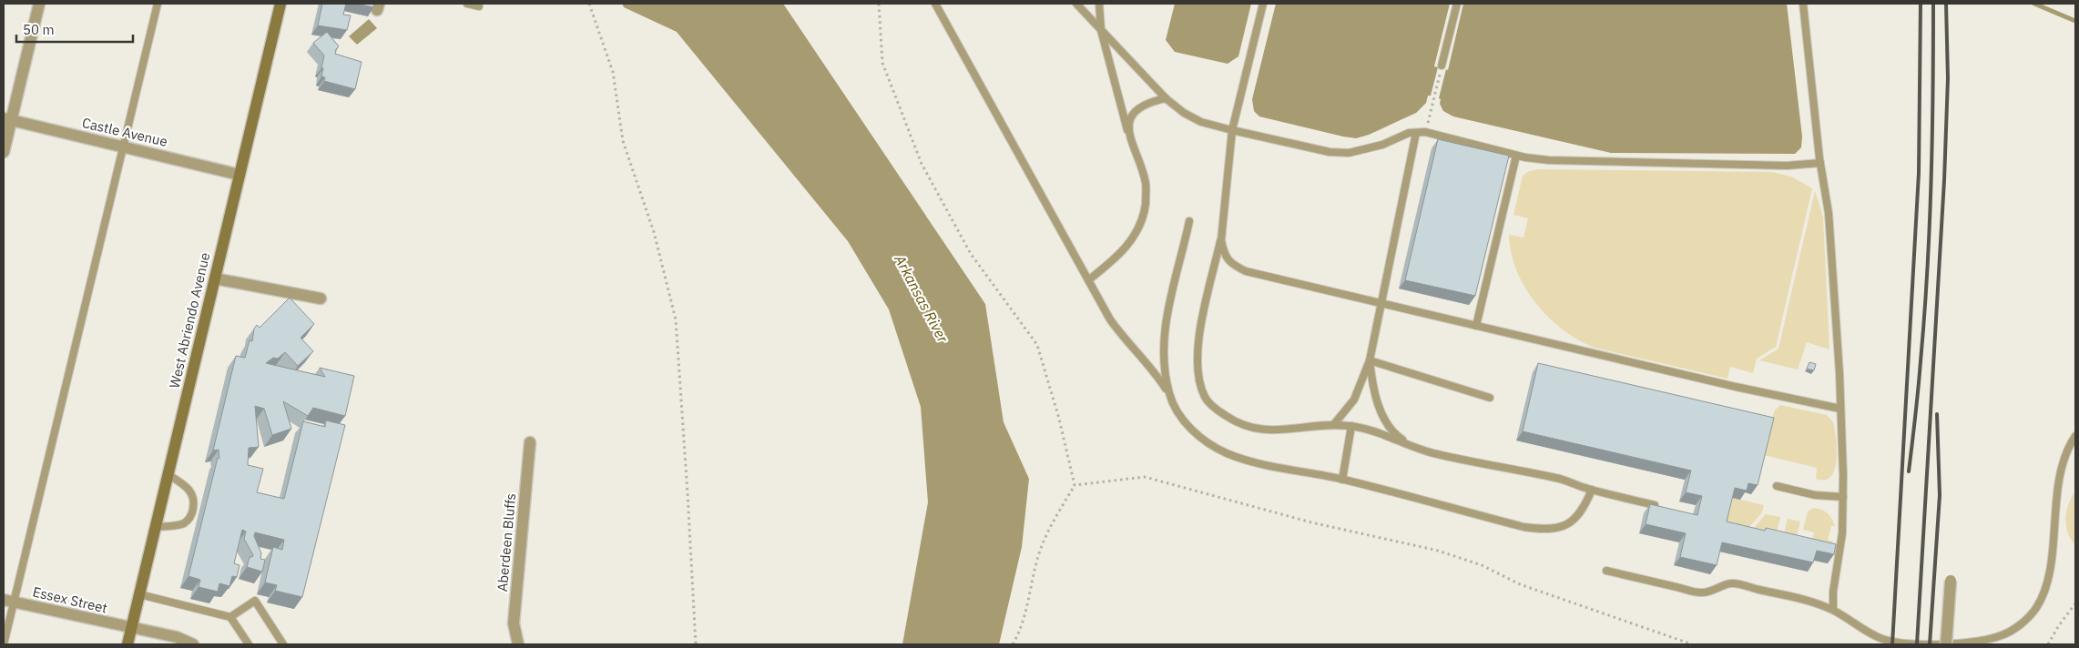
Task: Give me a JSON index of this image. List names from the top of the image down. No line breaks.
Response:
{"streets":{"street":["Castle Avenue","West Abriendo Avenue","Aberdeen Bluffs","Essex Street"]},"crossings":[["Castle Avenue","West Abriendo Avenue"],["West Abriendo Avenue","Essex Street"]],"water":["Arkansas River"],"scale_bar":"50 m"}
